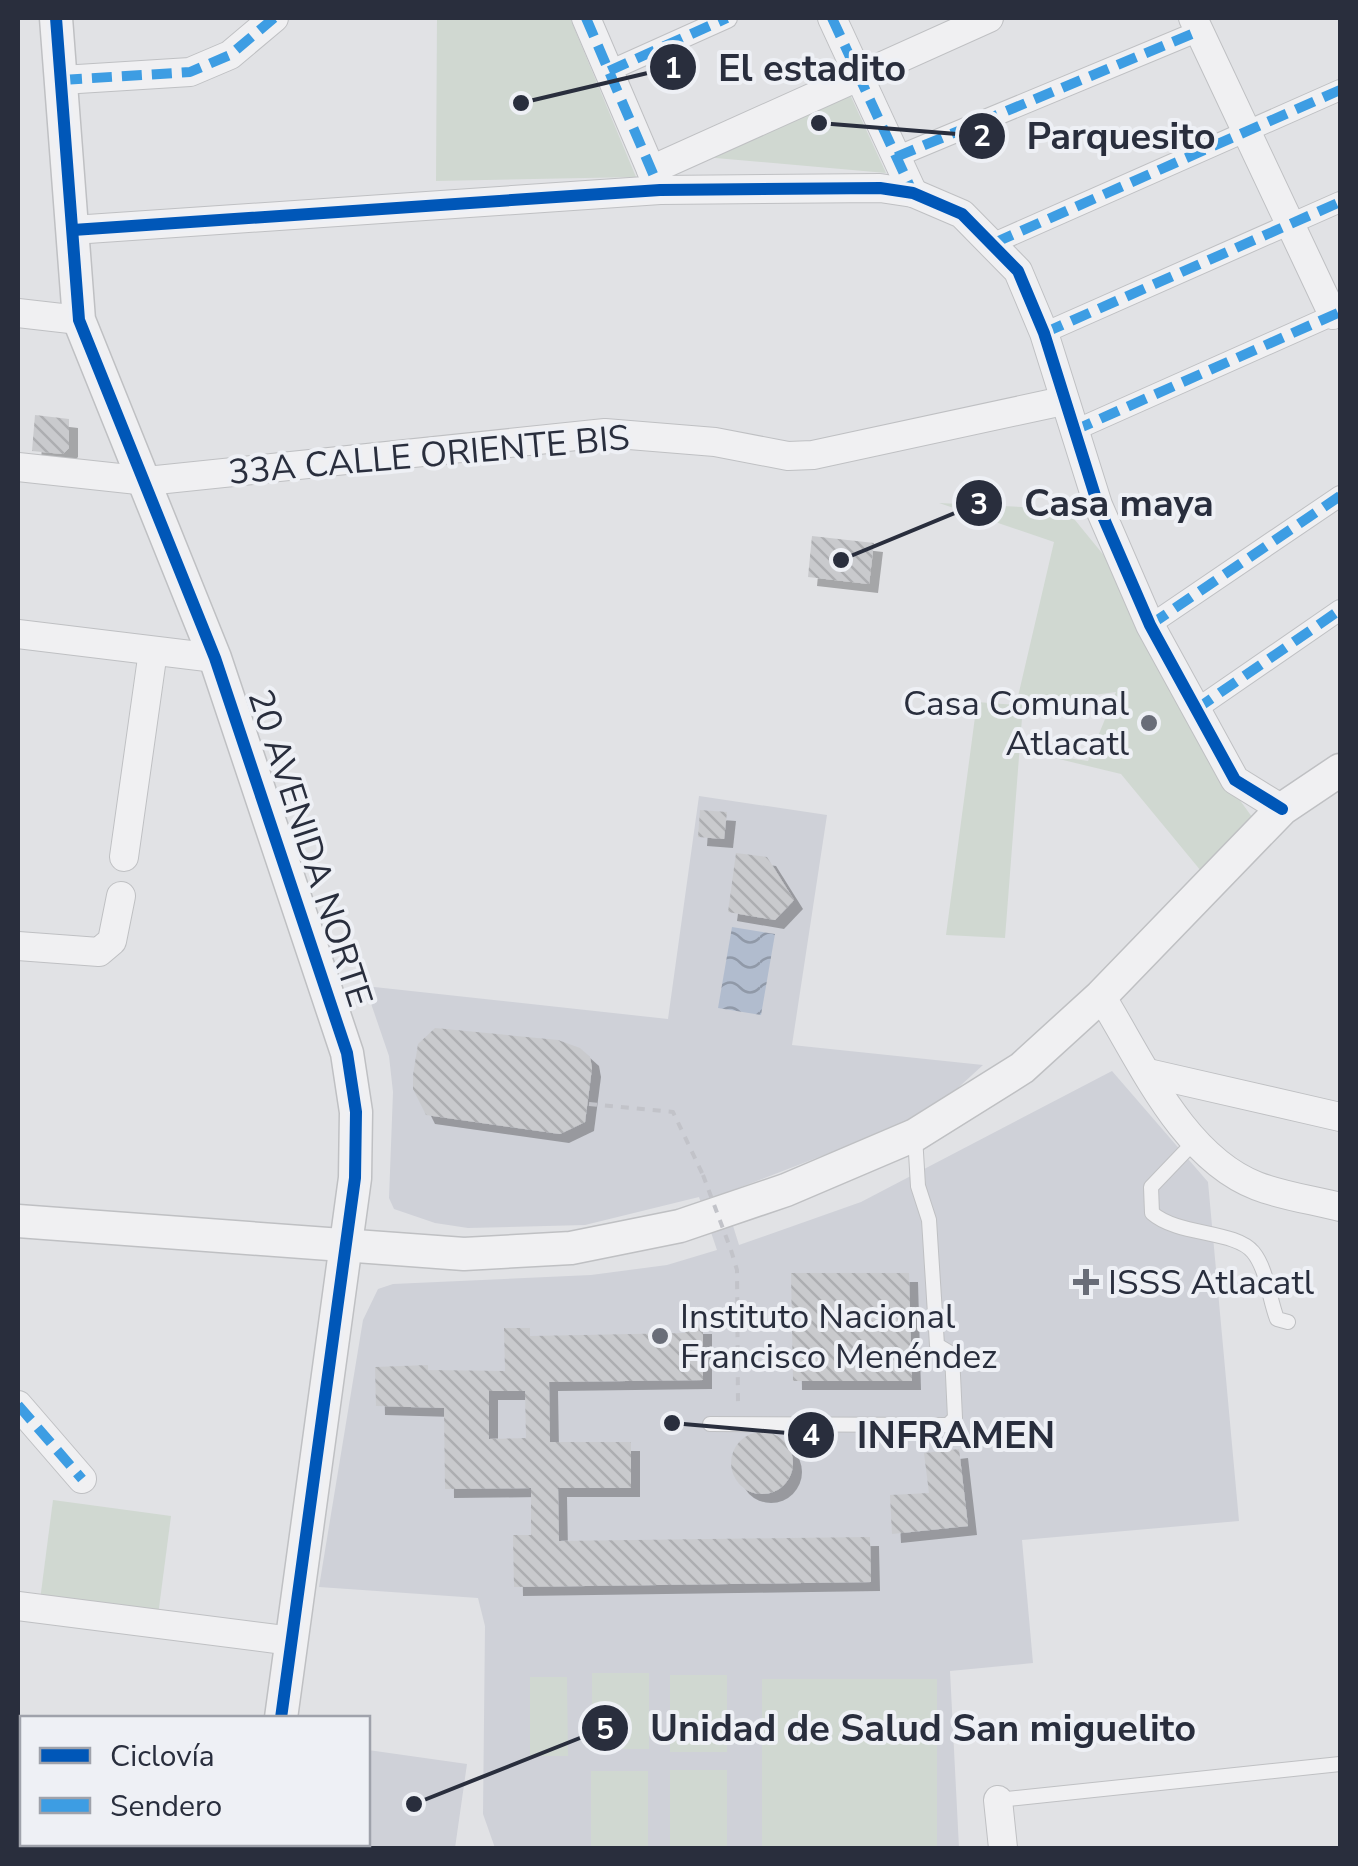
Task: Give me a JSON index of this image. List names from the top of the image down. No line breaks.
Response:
{"streets":{"street":["33A CALLE ORIENTE BIS","20 AVENIDA NORTE"]},"crossings":[["33A CALLE ORIENTE BIS","20 AVENIDA NORTE"]],"places":{"other":["El estadito","Parquesito","Casa maya","Casa Comunal Atlacatl","Instituto Nacional Francisco Menéndez","INFRAMEN","Unidad de Salud San miguelito"],"health":["ISSS Atlacatl"]},"legend":["Ciclovía","Sendero"]}
